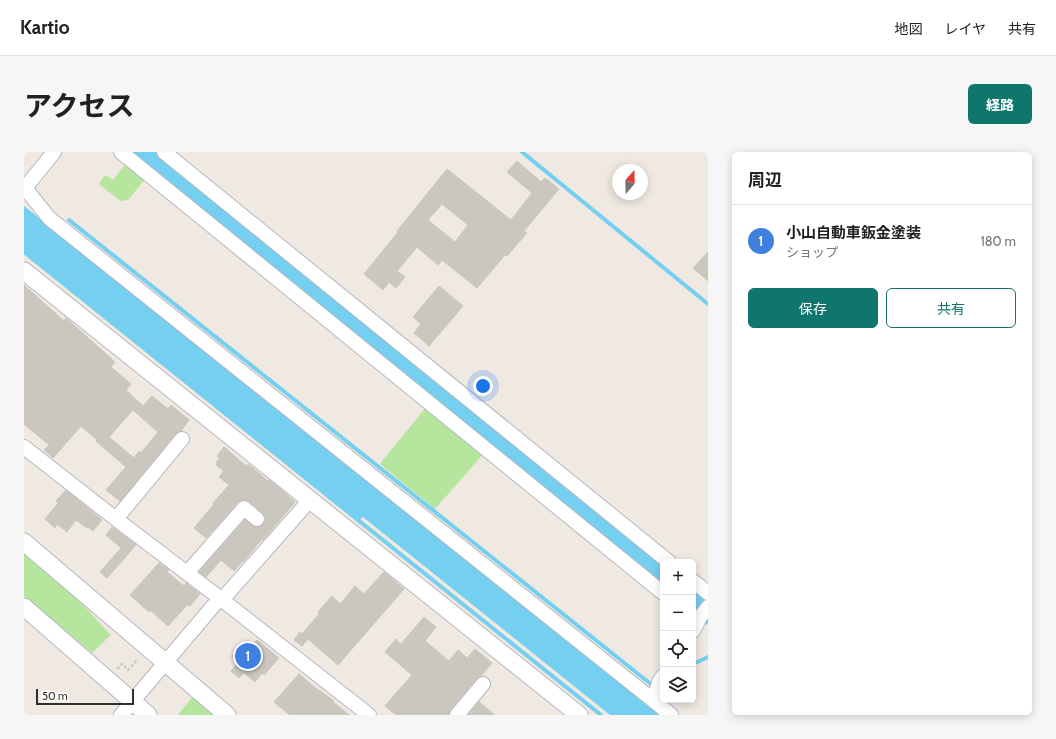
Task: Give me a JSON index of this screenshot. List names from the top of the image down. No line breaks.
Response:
{"scale_bar":"50 m","north":"top","page":{"header":"Kartio","nav":["地図","レイヤ","共有"],"title":"アクセス","buttons":["経路",["保存","共有"]],"heading":"周辺","list":[{"mark":"1","name":"小山自動車鈑金塗装","note":"ショップ","value":"180 m"}],"map_buttons":["+","−"],"pins":"1","scale":"50 m"}}
